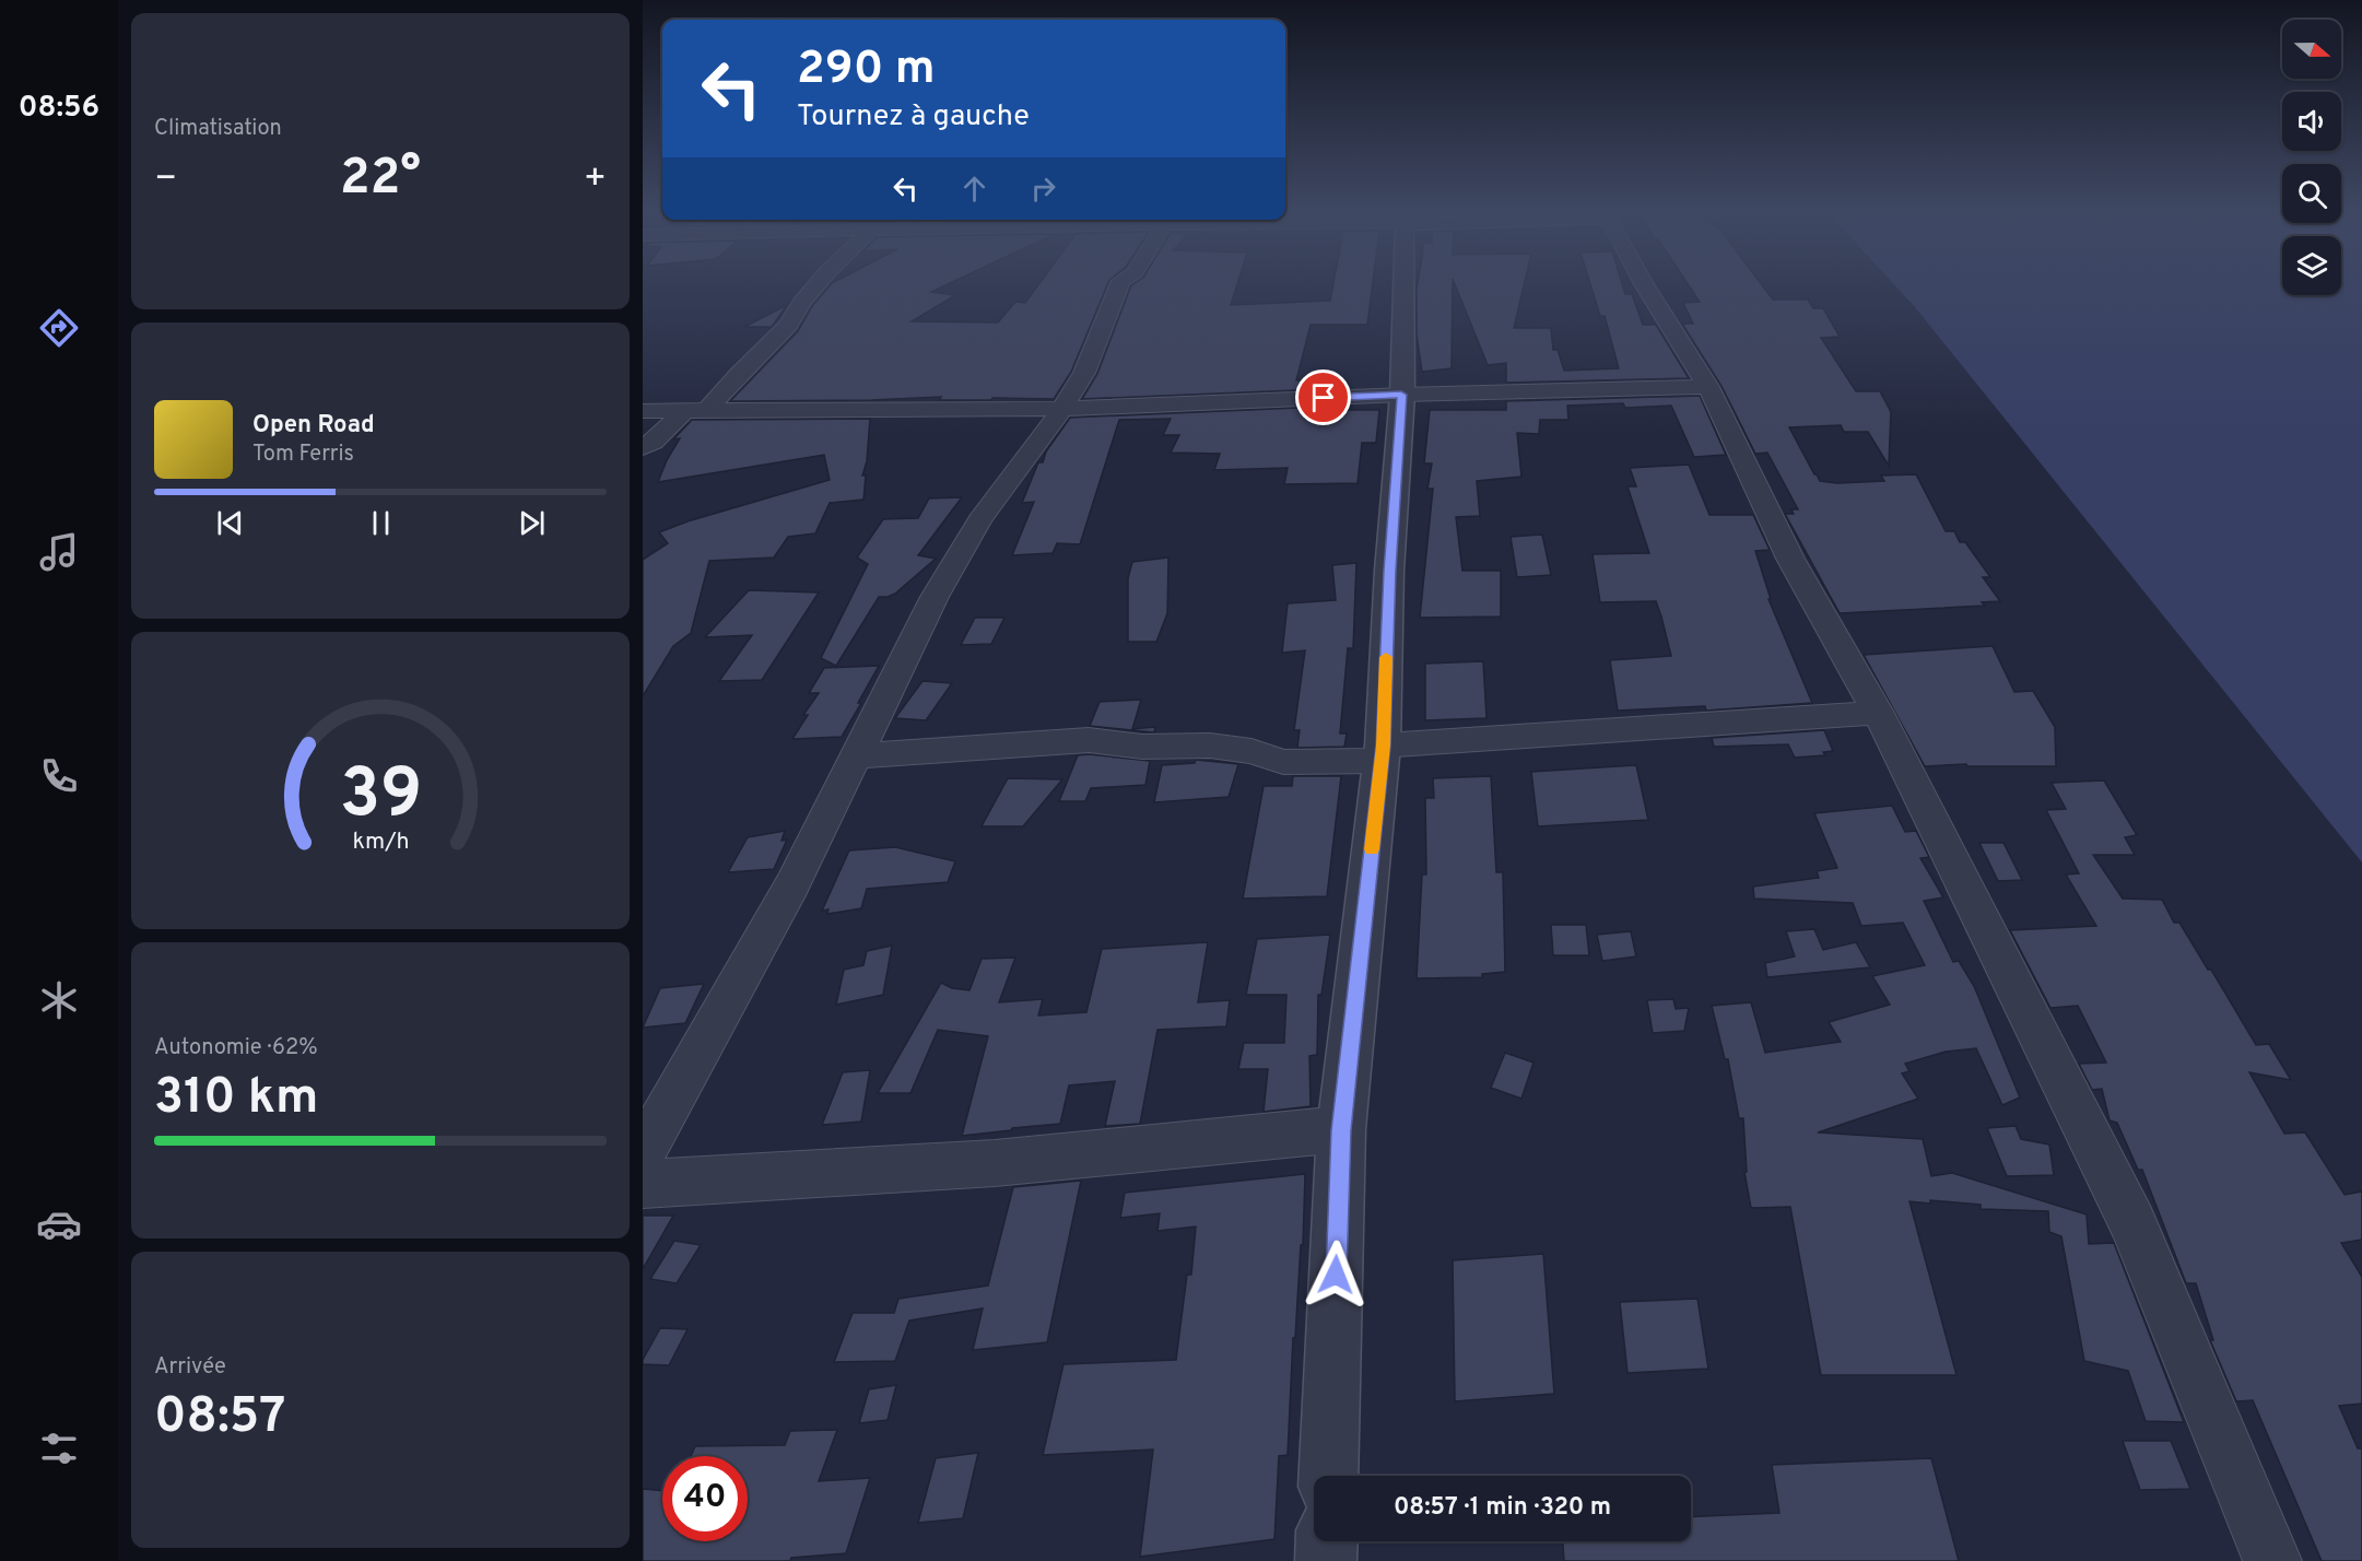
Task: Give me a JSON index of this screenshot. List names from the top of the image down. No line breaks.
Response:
{"north":"right","page":{"tabs":"08:56","tile":["Climatisation",["Autonomie · 62%","310 km"],["Arrivée","08:57"]],"turn":["290 m","Tournez à gauche"],"heat":["−","22°","+"],"song":["Open Road","Tom Ferris"],"limit":"40","trip":"08:57 · 1 min · 320 m","gauge":["39","km/h"]}}
